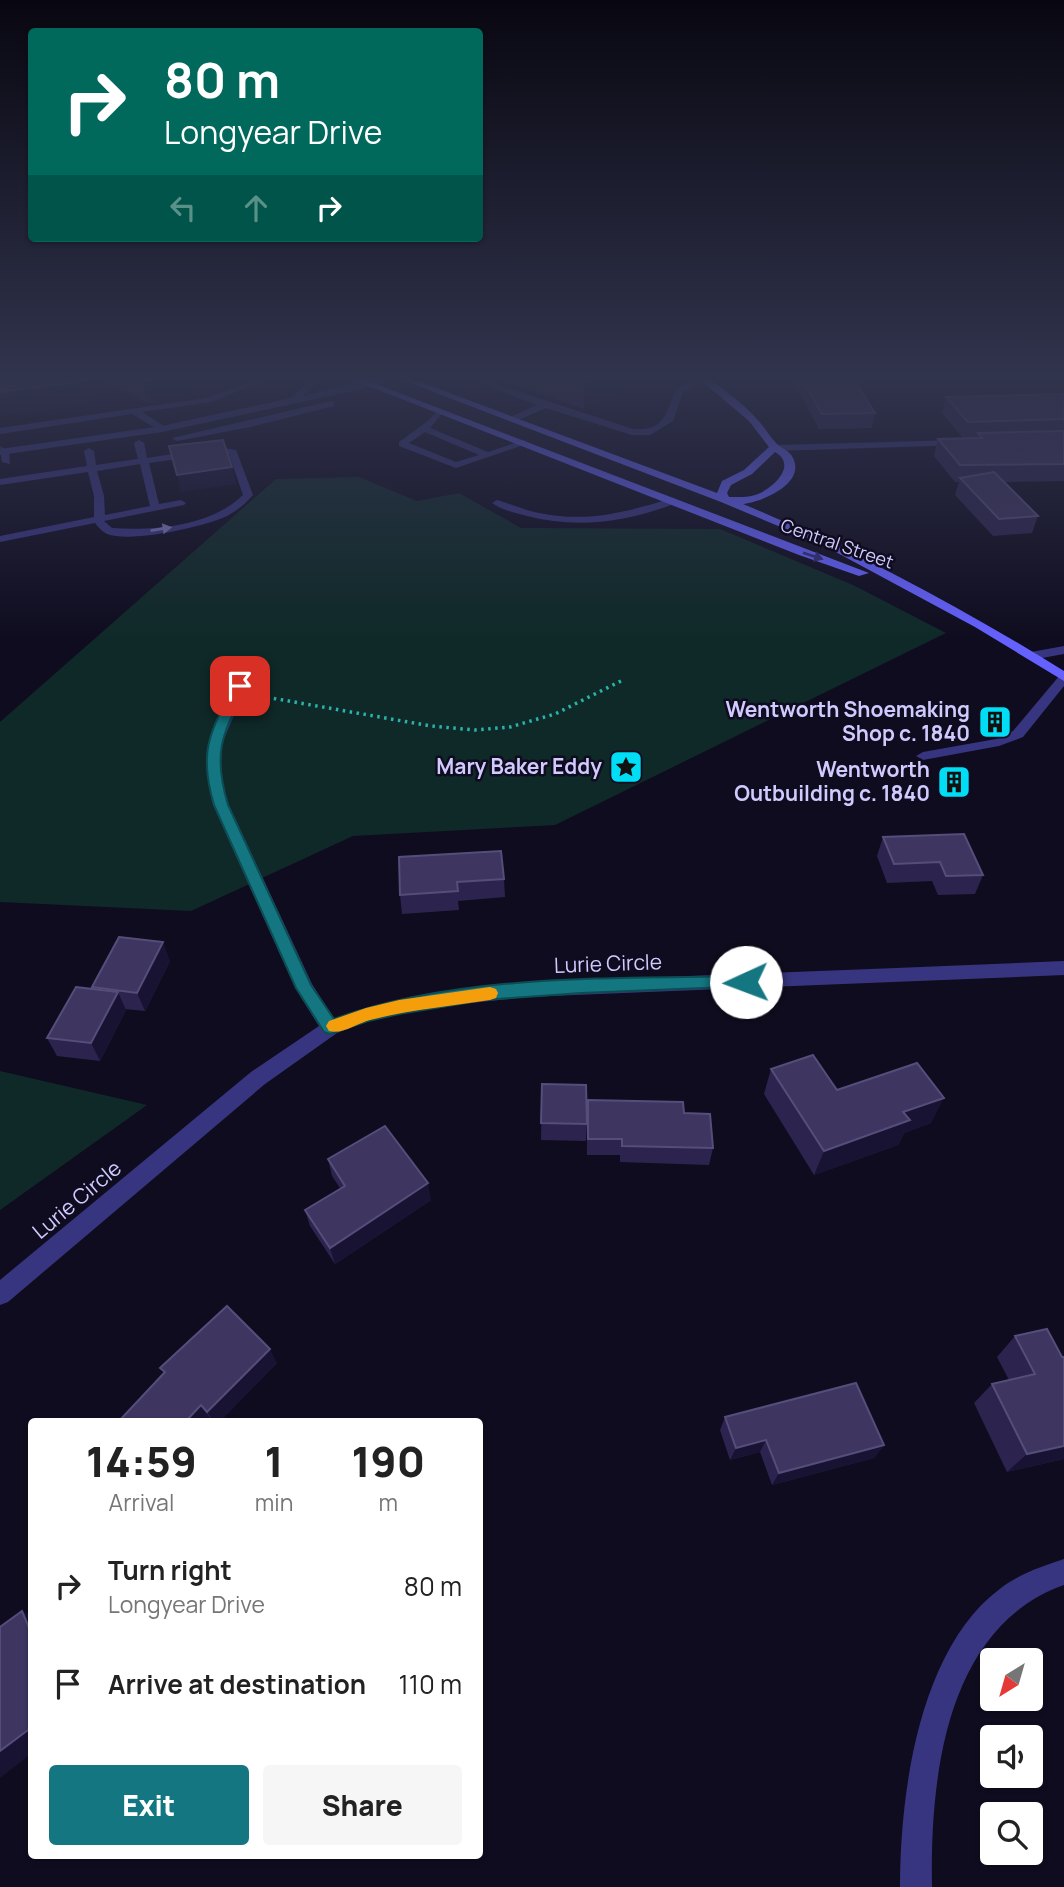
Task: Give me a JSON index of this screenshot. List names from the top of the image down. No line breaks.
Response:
{"streets":{"main road":["Central Street"],"street":["Lurie Circle"]},"places":{"building":["Wentworth Shoemaking Shop c. 1840","Wentworth Outbuilding c. 1840"],"place":["Mary Baker Eddy"]},"north":"bottom left","page":{"turn":["80 m","Longyear Drive"],"eta":["14:59","Arrival","1","min","190","m"],"list":[{"name":"Turn right","note":"Longyear Drive","value":"80 m"},{"name":"Arrive at destination","value":"110 m"}],"buttons":["Exit","Share"]}}
